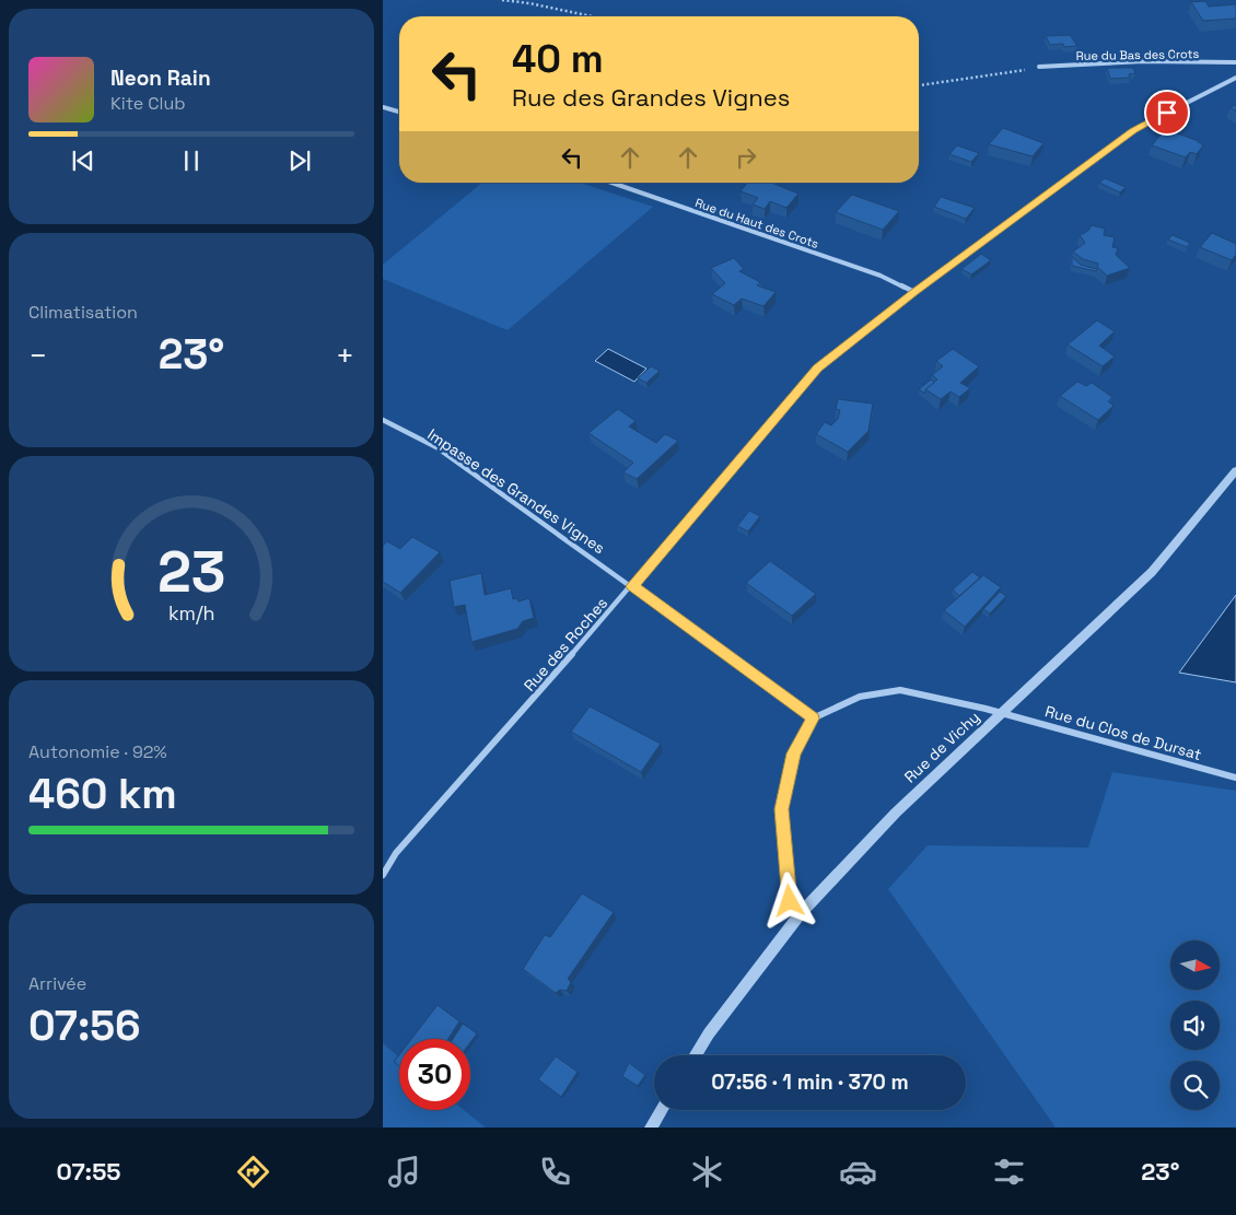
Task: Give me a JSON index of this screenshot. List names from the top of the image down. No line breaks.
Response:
{"streets":{"street":["Rue du Bas des Crots","Rue du Haut des Crots","Impasse des Grandes Vignes","Rue des Roches","Rue du Clos de Dursat","Rue de Vichy"]},"crossings":[["Rue du Haut des Crots","Rue des Roches"],["Impasse des Grandes Vignes","Rue des Roches"],["Impasse des Grandes Vignes","Rue du Clos de Dursat"],["Rue du Clos de Dursat","Rue de Vichy"]],"north":"right","page":{"turn":["40 m","Rue des Grandes Vignes"],"song":["Neon Rain","Kite Club"],"tile":["Climatisation",["Autonomie · 92%","460 km"],["Arrivée","07:56"]],"heat":["−","23°","+"],"limit":"30","trip":"07:56 · 1 min · 370 m","tabs":["07:55","23°"],"gauge":["23","km/h"]}}
